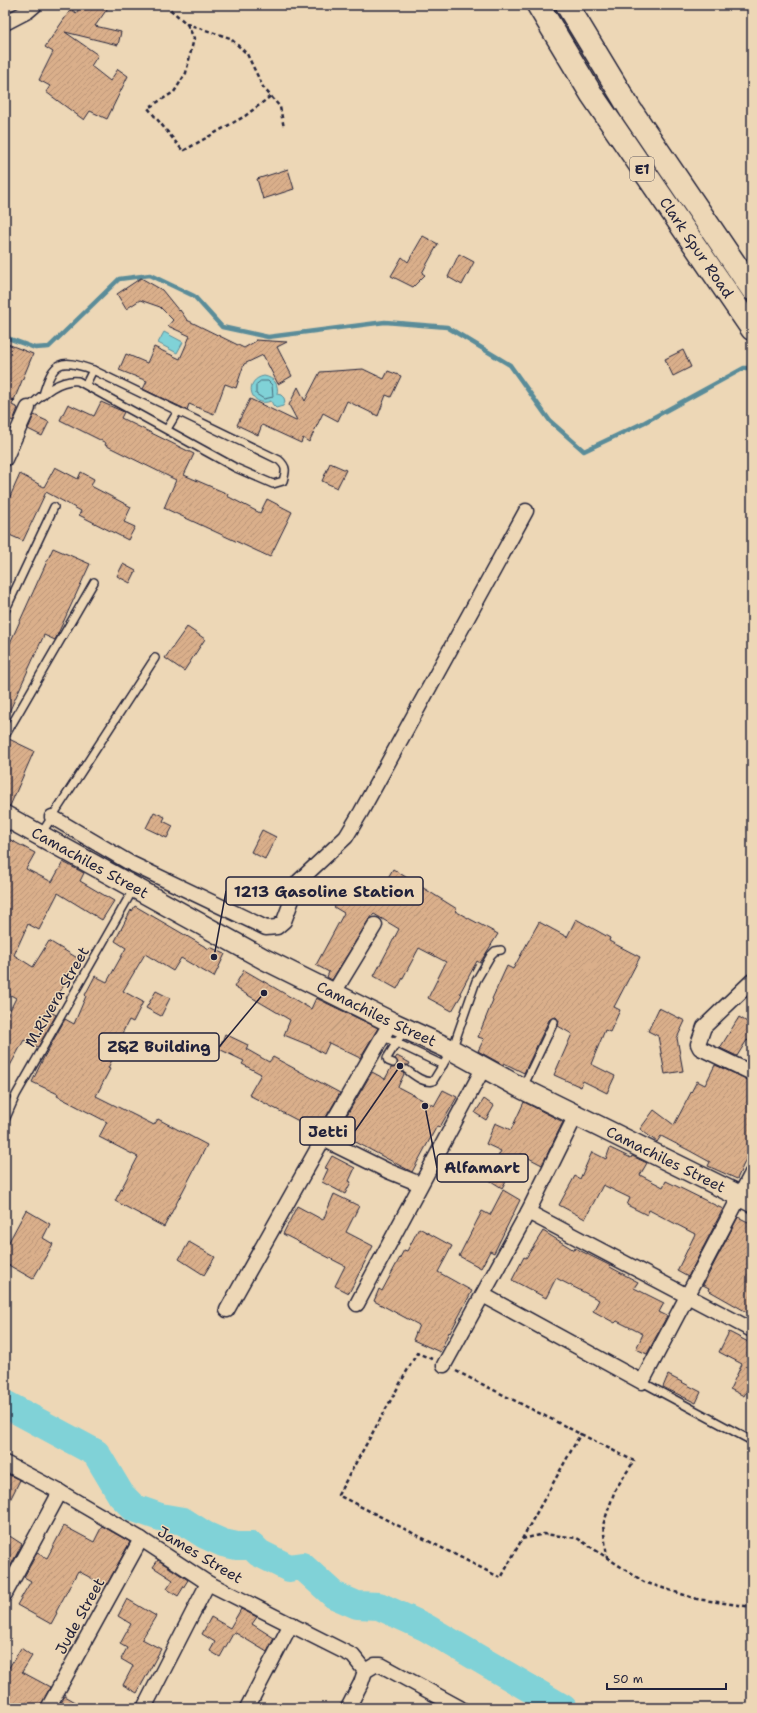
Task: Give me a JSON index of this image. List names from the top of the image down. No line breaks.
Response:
{"streets":{"highway":["E1","Clark Spur Road"],"street":["Camachiles Street","James Street","Jude Street"],"lane":["M.Rivera Street"]},"crossings":[["Camachiles Street","M.Rivera Street"],["James Street","Jude Street"]],"places":["1213 Gasoline Station","Z&Z Building","Jetti","Alfamart"],"scale_bar":"50 m"}
